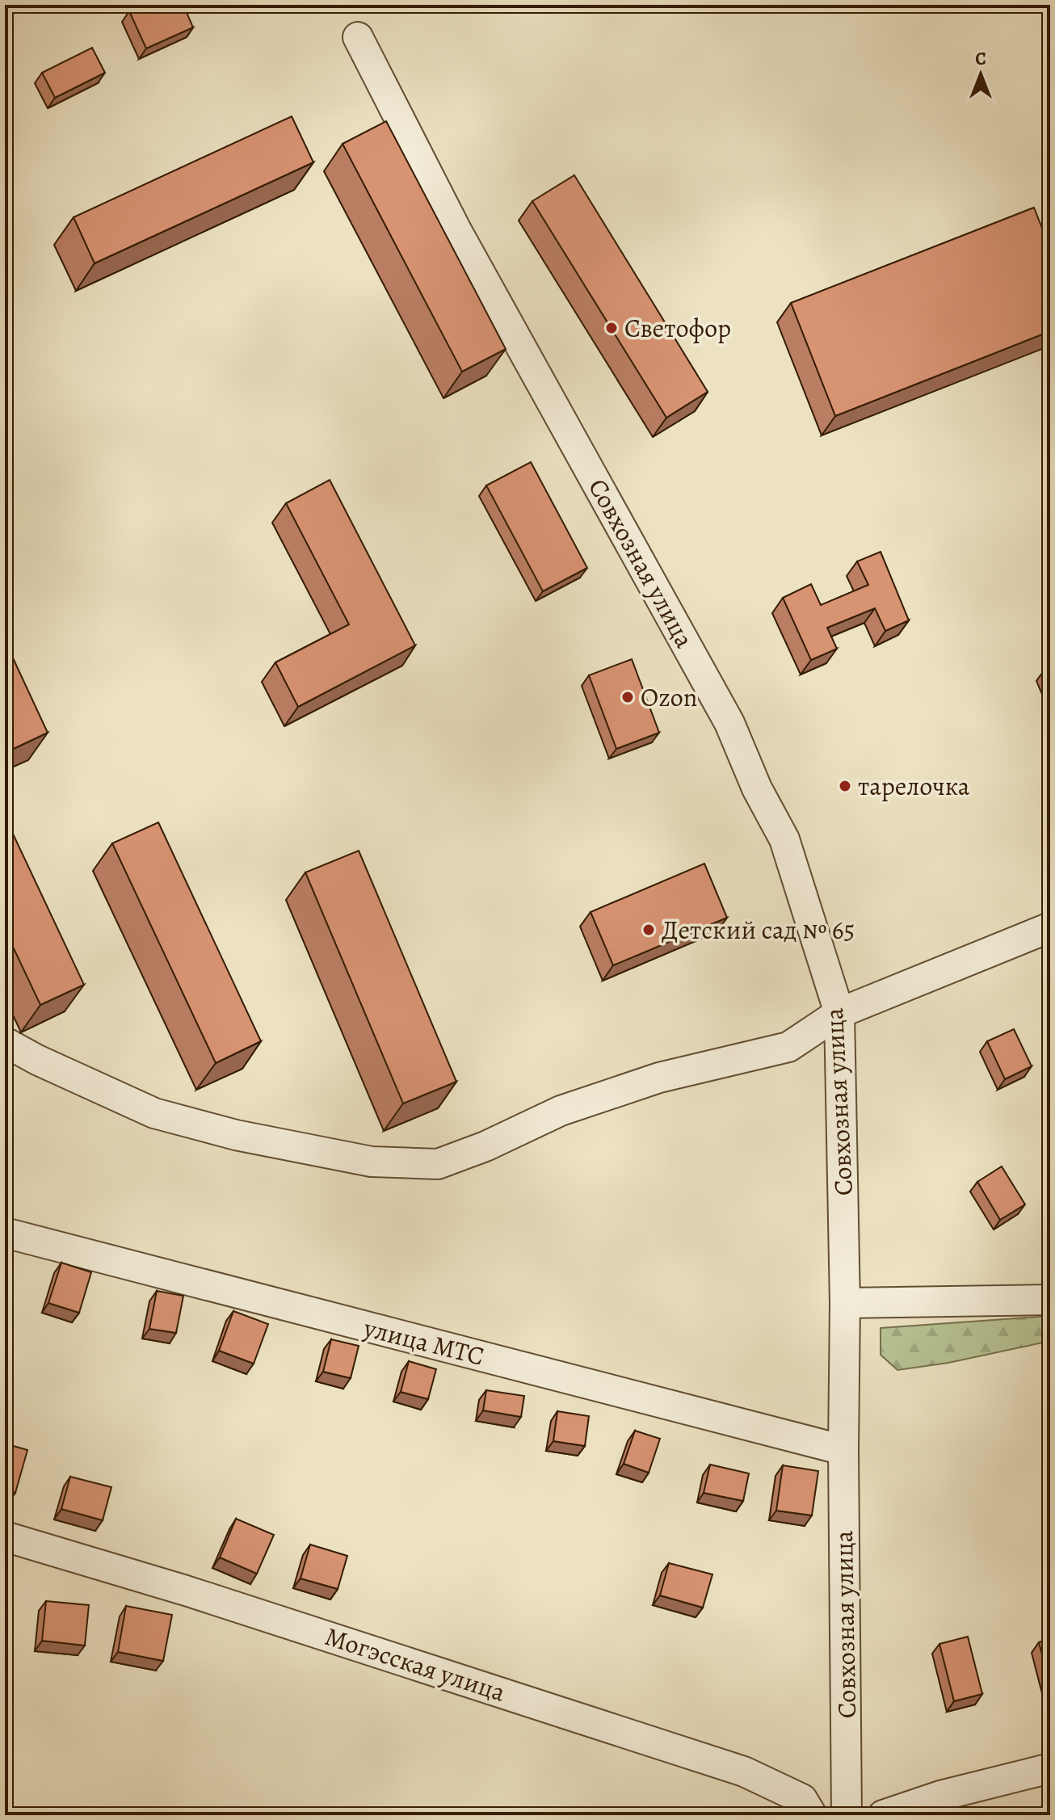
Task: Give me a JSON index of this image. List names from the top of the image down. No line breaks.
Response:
{"streets":{"street":["Совхозная улица","улица МТС","Могэсская улица"]},"crossings":[["Совхозная улица","улица МТС"]],"places":["Светофор","Ozon","тарелочка","Детский сад № 65"],"north":"top"}
